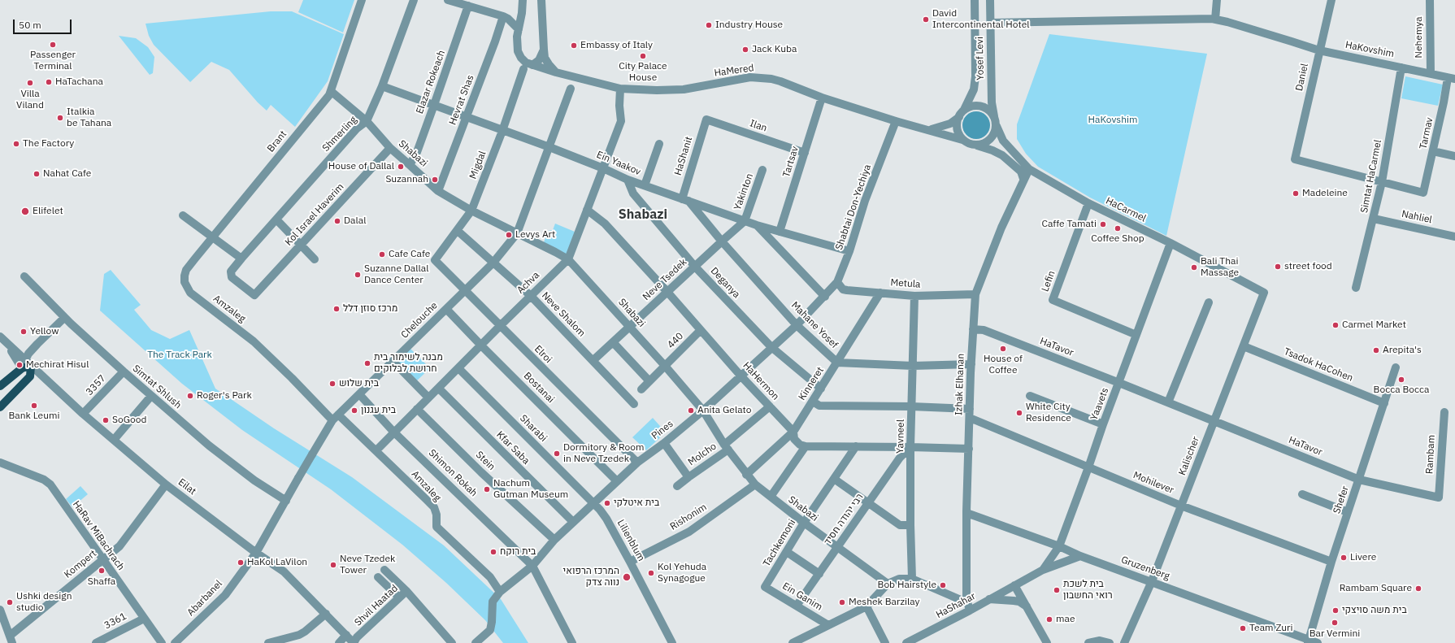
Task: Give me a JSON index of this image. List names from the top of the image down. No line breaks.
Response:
{"streets":{"street":["Nehemya","HaKovshim","Yosef Levi","HaMered","Daniel","Elazar Rokeach","Hevrat Shas","Ilan","Tarmav","Shmerling","Brant","Shabazi","HaShanit","Tartsav","Ein Yaakov","Migdal","Simtat HaCarmel","Yakinton","Shabtai Don-Yechiya","HaCarmel","Kol Israel Haverim","Nahliel","Neve Tsedek","Lefin","Achva","Deganya","Metula","Amzaleg","Neve Shalom","Chelouche","Mahane Yosef","440","HaTavor","Elroi","Tsadok HaCohen","HaHermon","Kinneret","Izhak Elhanan","3357","Simtat Shlush","Bostanai","Yaavets","Sharabi","Pines","Yavneel","Kfar Saba","Molcho","Rambam","Kalischer","Stein","Shimon Rokah","Mohilever","Eilat","Shefer","Rishonim","רבי יהודה חסיד","HaRav MiBachrach","Lilienblum","Tachkemoni","Kompert","Gruzenberg","Ein Ganim","Abarbanel","Shvil Haatad","HaShahar","3361"]},"crossings":[["Nehemya","HaKovshim"],["HaKovshim","Yosef Levi"],["HaKovshim","Daniel"],["HaKovshim","Tarmav"],["HaKovshim","Simtat HaCarmel"],["Yosef Levi","HaMered"],["Yosef Levi","HaCarmel"],["HaMered","Tartsav"],["HaMered","Shabtai Don-Yechiya"],["HaMered","HaCarmel"],["HaMered","Achva"],["Daniel","Tarmav"],["Daniel","Simtat HaCarmel"],["Elazar Rokeach","Shabazi"],["Elazar Rokeach","Ein Yaakov"],["Hevrat Shas","Shabazi"],["Hevrat Shas","Ein Yaakov"],["Ilan","HaShanit"],["Ilan","Tartsav"],["Tarmav","Simtat HaCarmel"],["Shmerling","Shabazi"],["Shmerling","Ein Yaakov"],["Shmerling","Kol Israel Haverim"],["Brant","Shabazi"],["Brant","Amzaleg"],["Shabazi","Migdal"],["Shabazi","Kol Israel Haverim"],["Shabazi","Neve Tsedek"],["Shabazi","Achva"],["Shabazi","Chelouche"],["Shabazi","440"],["Shabazi","Kinneret"],["Shabazi","Pines"],["Shabazi","Molcho"],["Shabazi","Rishonim"],["Shabazi","רבי יהודה חסיד"],["Shabazi","Tachkemoni"],["HaShanit","Ein Yaakov"],["HaShanit","Mahane Yosef"],["Tartsav","Ein Yaakov"],["Ein Yaakov","Migdal"],["Ein Yaakov","Yakinton"],["Ein Yaakov","Shabtai Don-Yechiya"],["Ein Yaakov","Neve Tsedek"],["Ein Yaakov","Achva"],["Ein Yaakov","Deganya"],["Ein Yaakov","Chelouche"],["Ein Yaakov","Mahane Yosef"],["Migdal","Neve Shalom"],["Migdal","Elroi"],["Simtat HaCarmel","Nahliel"],["Yakinton","Neve Tsedek"],["Shabtai Don-Yechiya","Metula"],["Shabtai Don-Yechiya","Pines"],["HaCarmel","Lefin"],["HaCarmel","Izhak Elhanan"],["HaCarmel","Yaavets"],["HaCarmel","Kalischer"],["Neve Tsedek","Deganya"],["Neve Tsedek","Neve Shalom"],["Neve Tsedek","Mahane Yosef"],["Neve Tsedek","HaHermon"],["Lefin","Yaavets"],["Achva","Amzaleg"],["Achva","Neve Shalom"],["Achva","Elroi"],["Achva","HaHermon"],["Achva","Bostanai"],["Achva","Sharabi"],["Achva","Kfar Saba"],["Achva","Stein"],["Achva","Shimon Rokah"],["Deganya","Kinneret"],["Deganya","Pines"],["Metula","Kinneret"],["Metula","Izhak Elhanan"],["Metula","Yavneel"],["Amzaleg","Chelouche"],["Amzaleg","Pines"],["Neve Shalom","Chelouche"],["Chelouche","Elroi"],["Chelouche","Simtat Shlush"],["Chelouche","Bostanai"],["Chelouche","Shimon Rokah"],["Chelouche","Eilat"],["Chelouche","Abarbanel"],["Mahane Yosef","Kinneret"],["Mahane Yosef","Izhak Elhanan"],["Mahane Yosef","Pines"],["Mahane Yosef","Yavneel"],["440","HaHermon"],["HaTavor","Izhak Elhanan"],["HaTavor","Yaavets"],["HaTavor","Rambam"],["HaTavor","Kalischer"],["HaTavor","Shefer"],["Elroi","Pines"],["Tsadok HaCohen","Kalischer"],["Tsadok HaCohen","Shefer"],["HaHermon","Kinneret"],["HaHermon","Pines"],["HaHermon","Molcho"],["Izhak Elhanan","Mohilever"],["Izhak Elhanan","Gruzenberg"],["Izhak Elhanan","HaShahar"],["3357","Simtat Shlush"],["3357","Eilat"],["Bostanai","Pines"],["Yaavets","Mohilever"],["Yaavets","Gruzenberg"],["Yaavets","HaShahar"],["Sharabi","Pines"],["Sharabi","Lilienblum"],["Pines","Kfar Saba"],["Pines","Molcho"],["Pines","Stein"],["Pines","Shimon Rokah"],["Pines","Lilienblum"],["Yavneel","רבי יהודה חסיד"],["Kalischer","Mohilever"],["Kalischer","Gruzenberg"],["Mohilever","Shefer"],["Eilat","Kompert"],["Eilat","Abarbanel"],["Eilat","Shvil Haatad"],["Shefer","Gruzenberg"],["Rishonim","Lilienblum"],["רבי יהודה חסיד","Ein Ganim"],["HaRav MiBachrach","Kompert"],["HaRav MiBachrach","3361"],["Tachkemoni","Ein Ganim"],["Gruzenberg","HaShahar"]],"districts":["Shabazi"],"parks":["HaKovshim","The Track Park"],"places":["David Intercontinental Hotel","Industry House","Passenger Terminal","Embassy of Italy","Jack Kuba","City Palace House","HaTachana","Villa Viland","Italkia be Tahana","The Factory","House of Dallal","Nahat Cafe","Suzannah","Madeleine","Elifelet","Dalal","Caffe Tamati","Coffee Shop","Levys Art","Cafe Cafe","street food","Bali Thai Massage","Suzanne Dallal Dance Center","מרכז סוזן דלל","Carmel Market","Yellow","House of Coffee","Arepita's","מבנה לשימור בית חרושת לבלוקים","Mechirat Hisul","Bocca Bocca","בית שלוש","Roger's Park","Bank Leumi","בית עגנון","Anita Gelato","White City Residence","SoGood","Dormitory & Room in Neve Tzedek","Nachum Gutman Museum","בית איטלקי","בית רוקח","Livere","HaKol LaVilon","Neve Tzedek Tower","Shaffa","Kol Yehuda Synagogue","המרכז הרפואי נווה צדק","Bob Hairstyle","Rambam Square","בית לשכת רואי החשבון","Ushki design studio","Meshek Barzilay","בית משה סויצקי","mae","Bar Vermini","Team Zuri"],"scale_bar":"50 m"}
